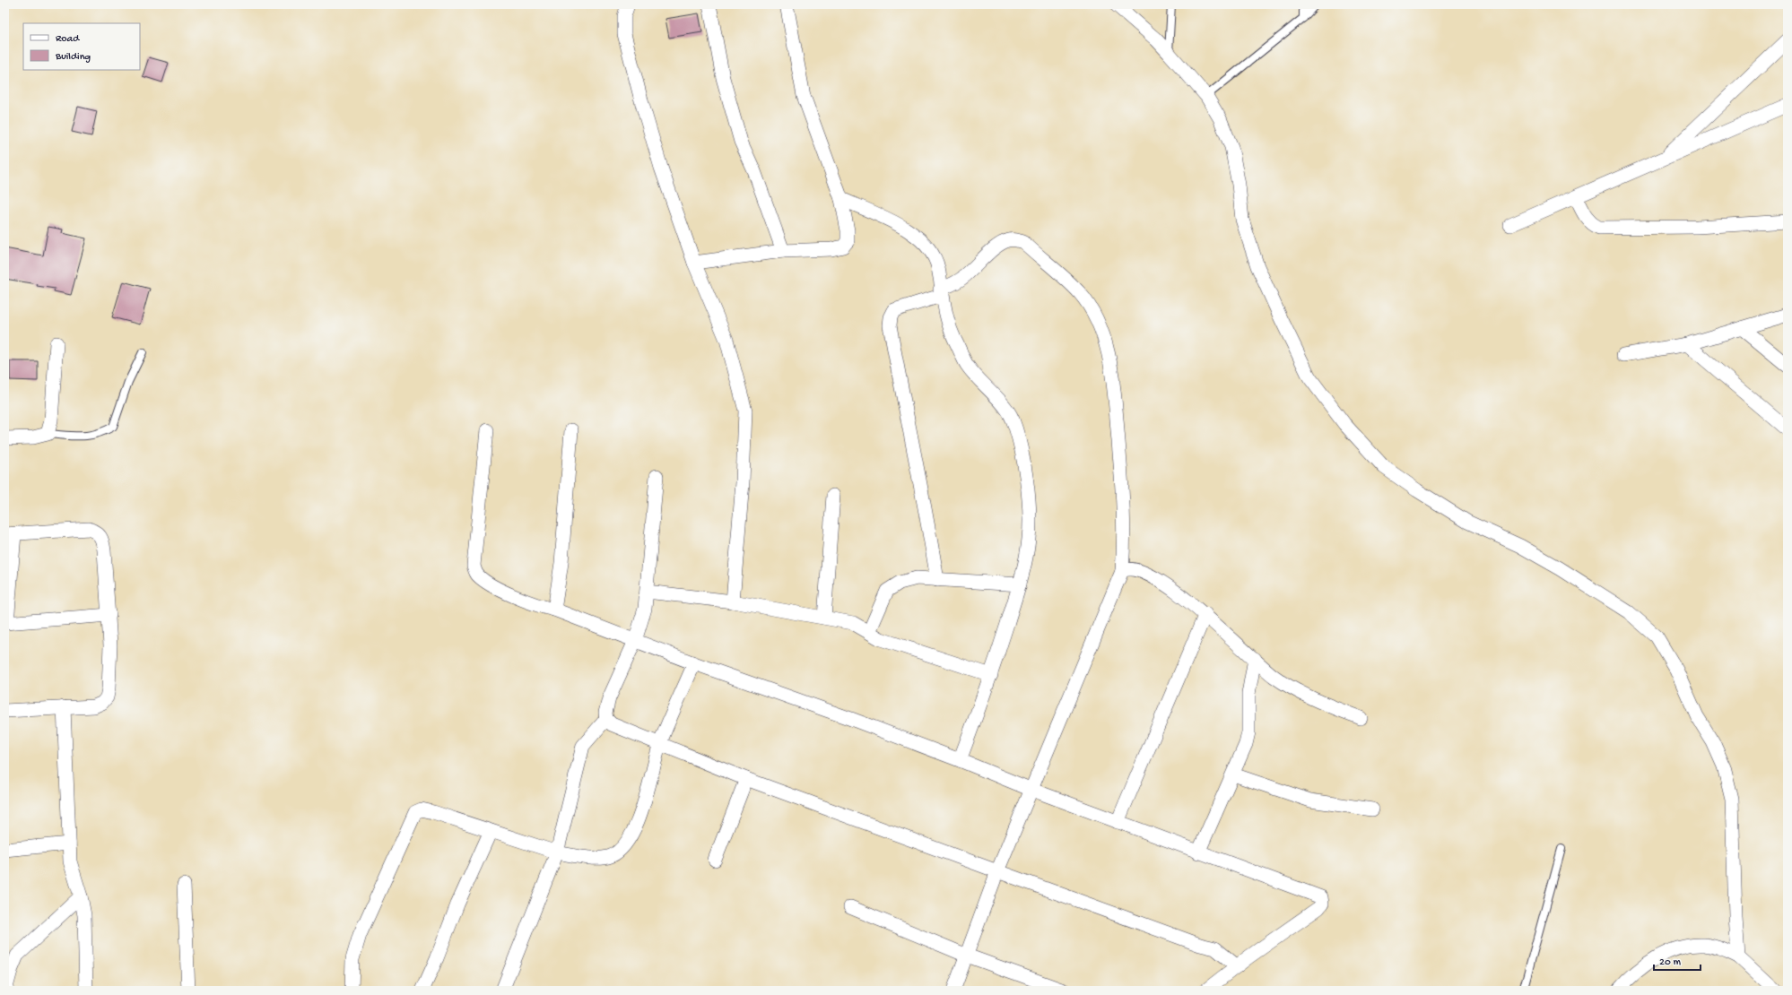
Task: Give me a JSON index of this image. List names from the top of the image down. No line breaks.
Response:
{"legend":["Road","Building"],"scale_bar":"20 m"}
